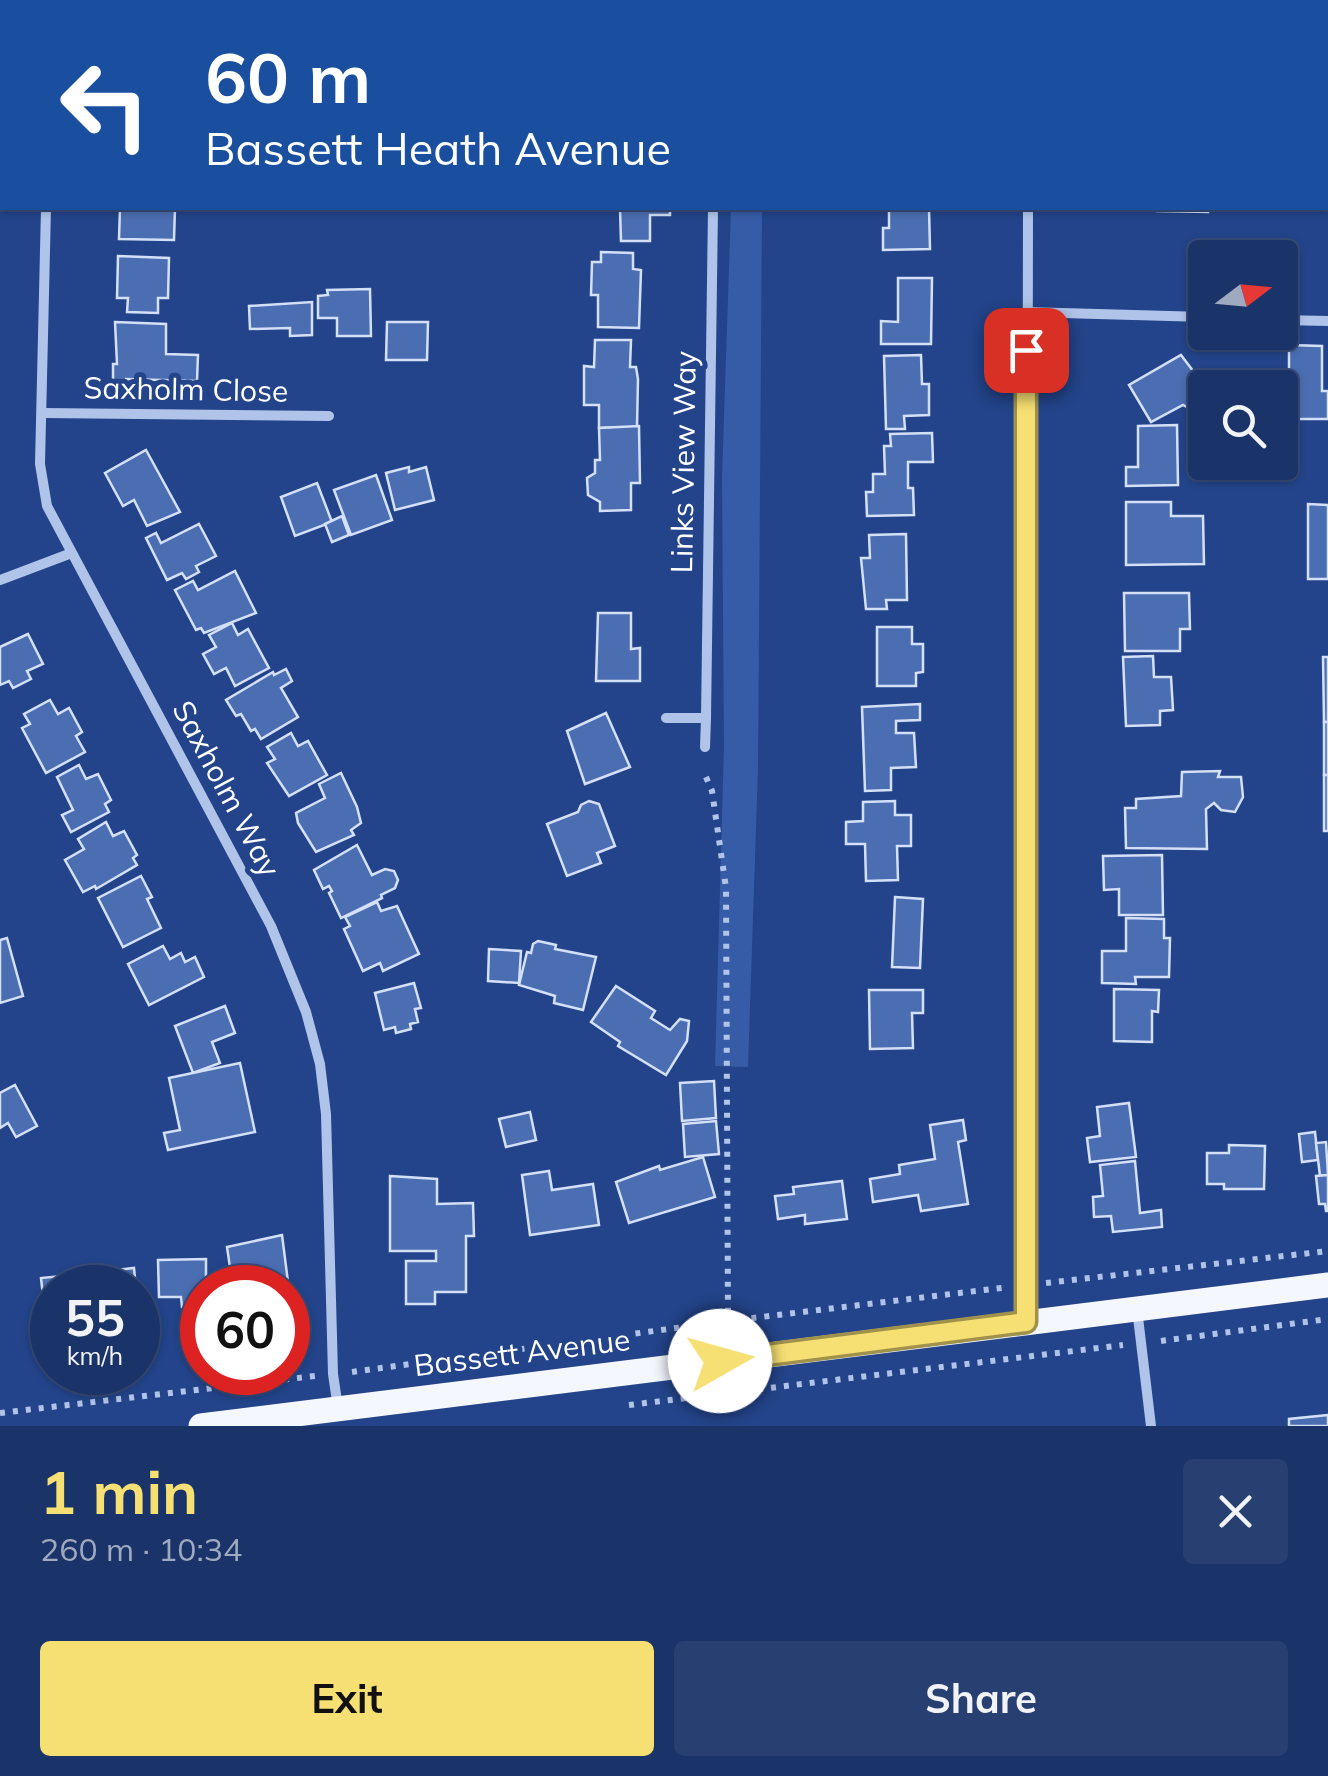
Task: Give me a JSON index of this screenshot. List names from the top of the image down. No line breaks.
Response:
{"streets":{"main road":["Bassett Avenue"],"street":["Saxholm Close","Links View Way","Saxholm Way"]},"crossings":[["Saxholm Close","Saxholm Way"],["Saxholm Way","Bassett Avenue"]],"north":"right","page":{"turn":["60 m","Bassett Heath Avenue"],"speed":"55 km/h","limit":"60","heading":["1 min","260 m · 10:34"],"buttons":["Exit","Share"]}}
